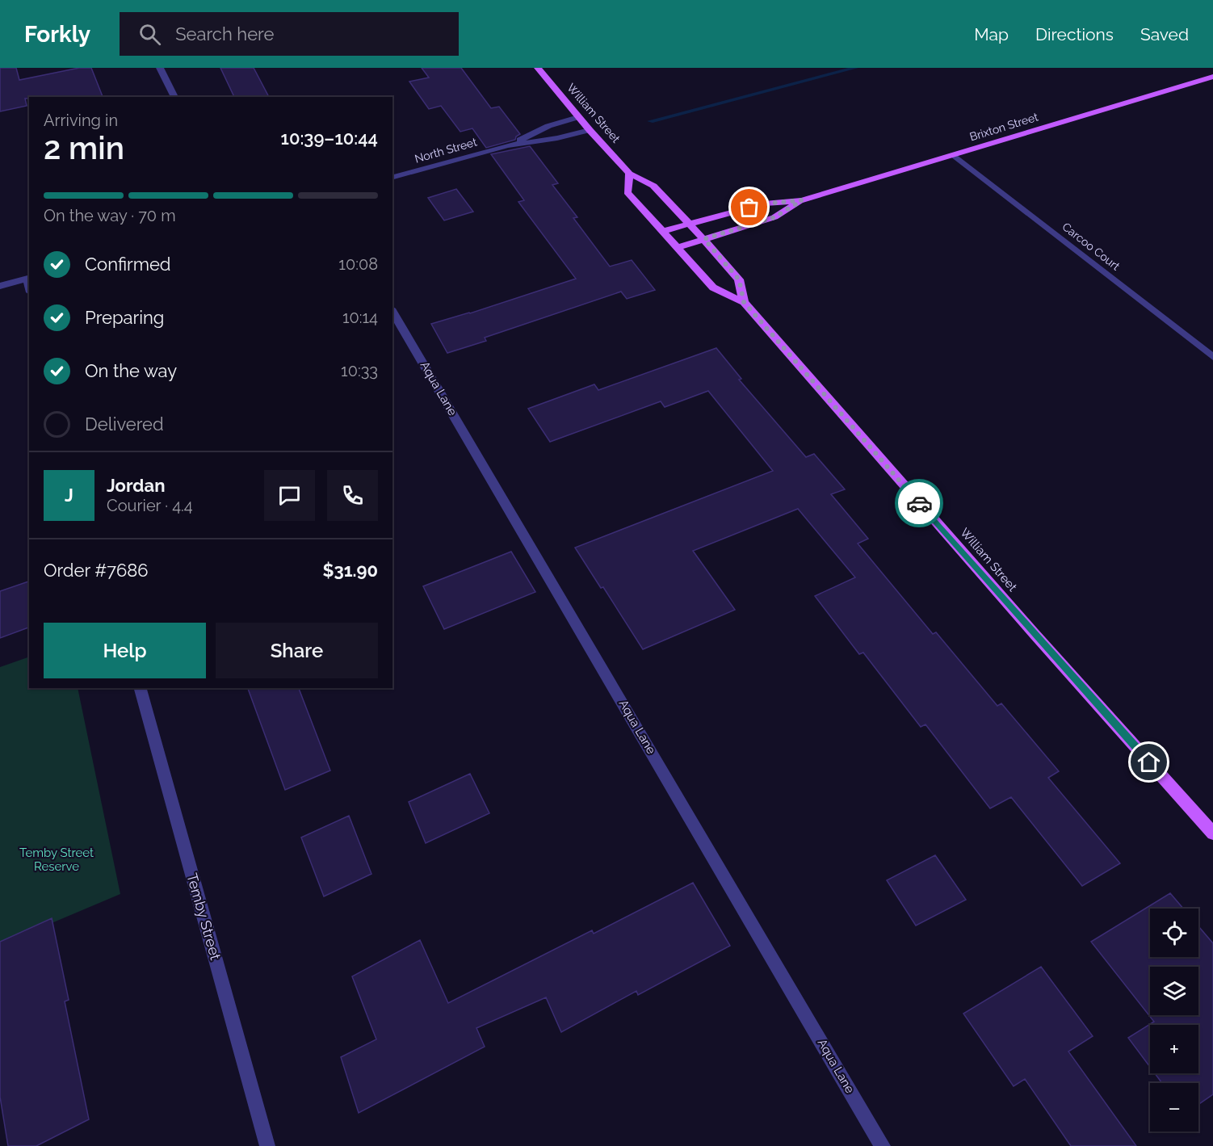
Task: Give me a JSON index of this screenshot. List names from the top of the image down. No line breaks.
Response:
{"streets":{"main road":["William Street","Brixton Street"],"street":["North Street","Carcoo Court","Aqua Lane","Temby Street"]},"crossings":[["William Street","Brixton Street"],["William Street","North Street"],["Brixton Street","Carcoo Court"]],"parks":["Temby Street Reserve"],"page":{"header":"Forkly","search":"Search here","nav":["Map","Directions","Saved"],"heading":["2 min","Arriving in","10:39–10:44"],"panel":["Jordan","Courier · 4.4","Order #7686","$31.90"],"bar":"On the way · 70 m","list":[["Confirmed","10:08"],["Preparing","10:14"],["On the way","10:33"],"Delivered"],"round":"J","buttons":["Help","Share"],"map_buttons":["+","−"]}}
